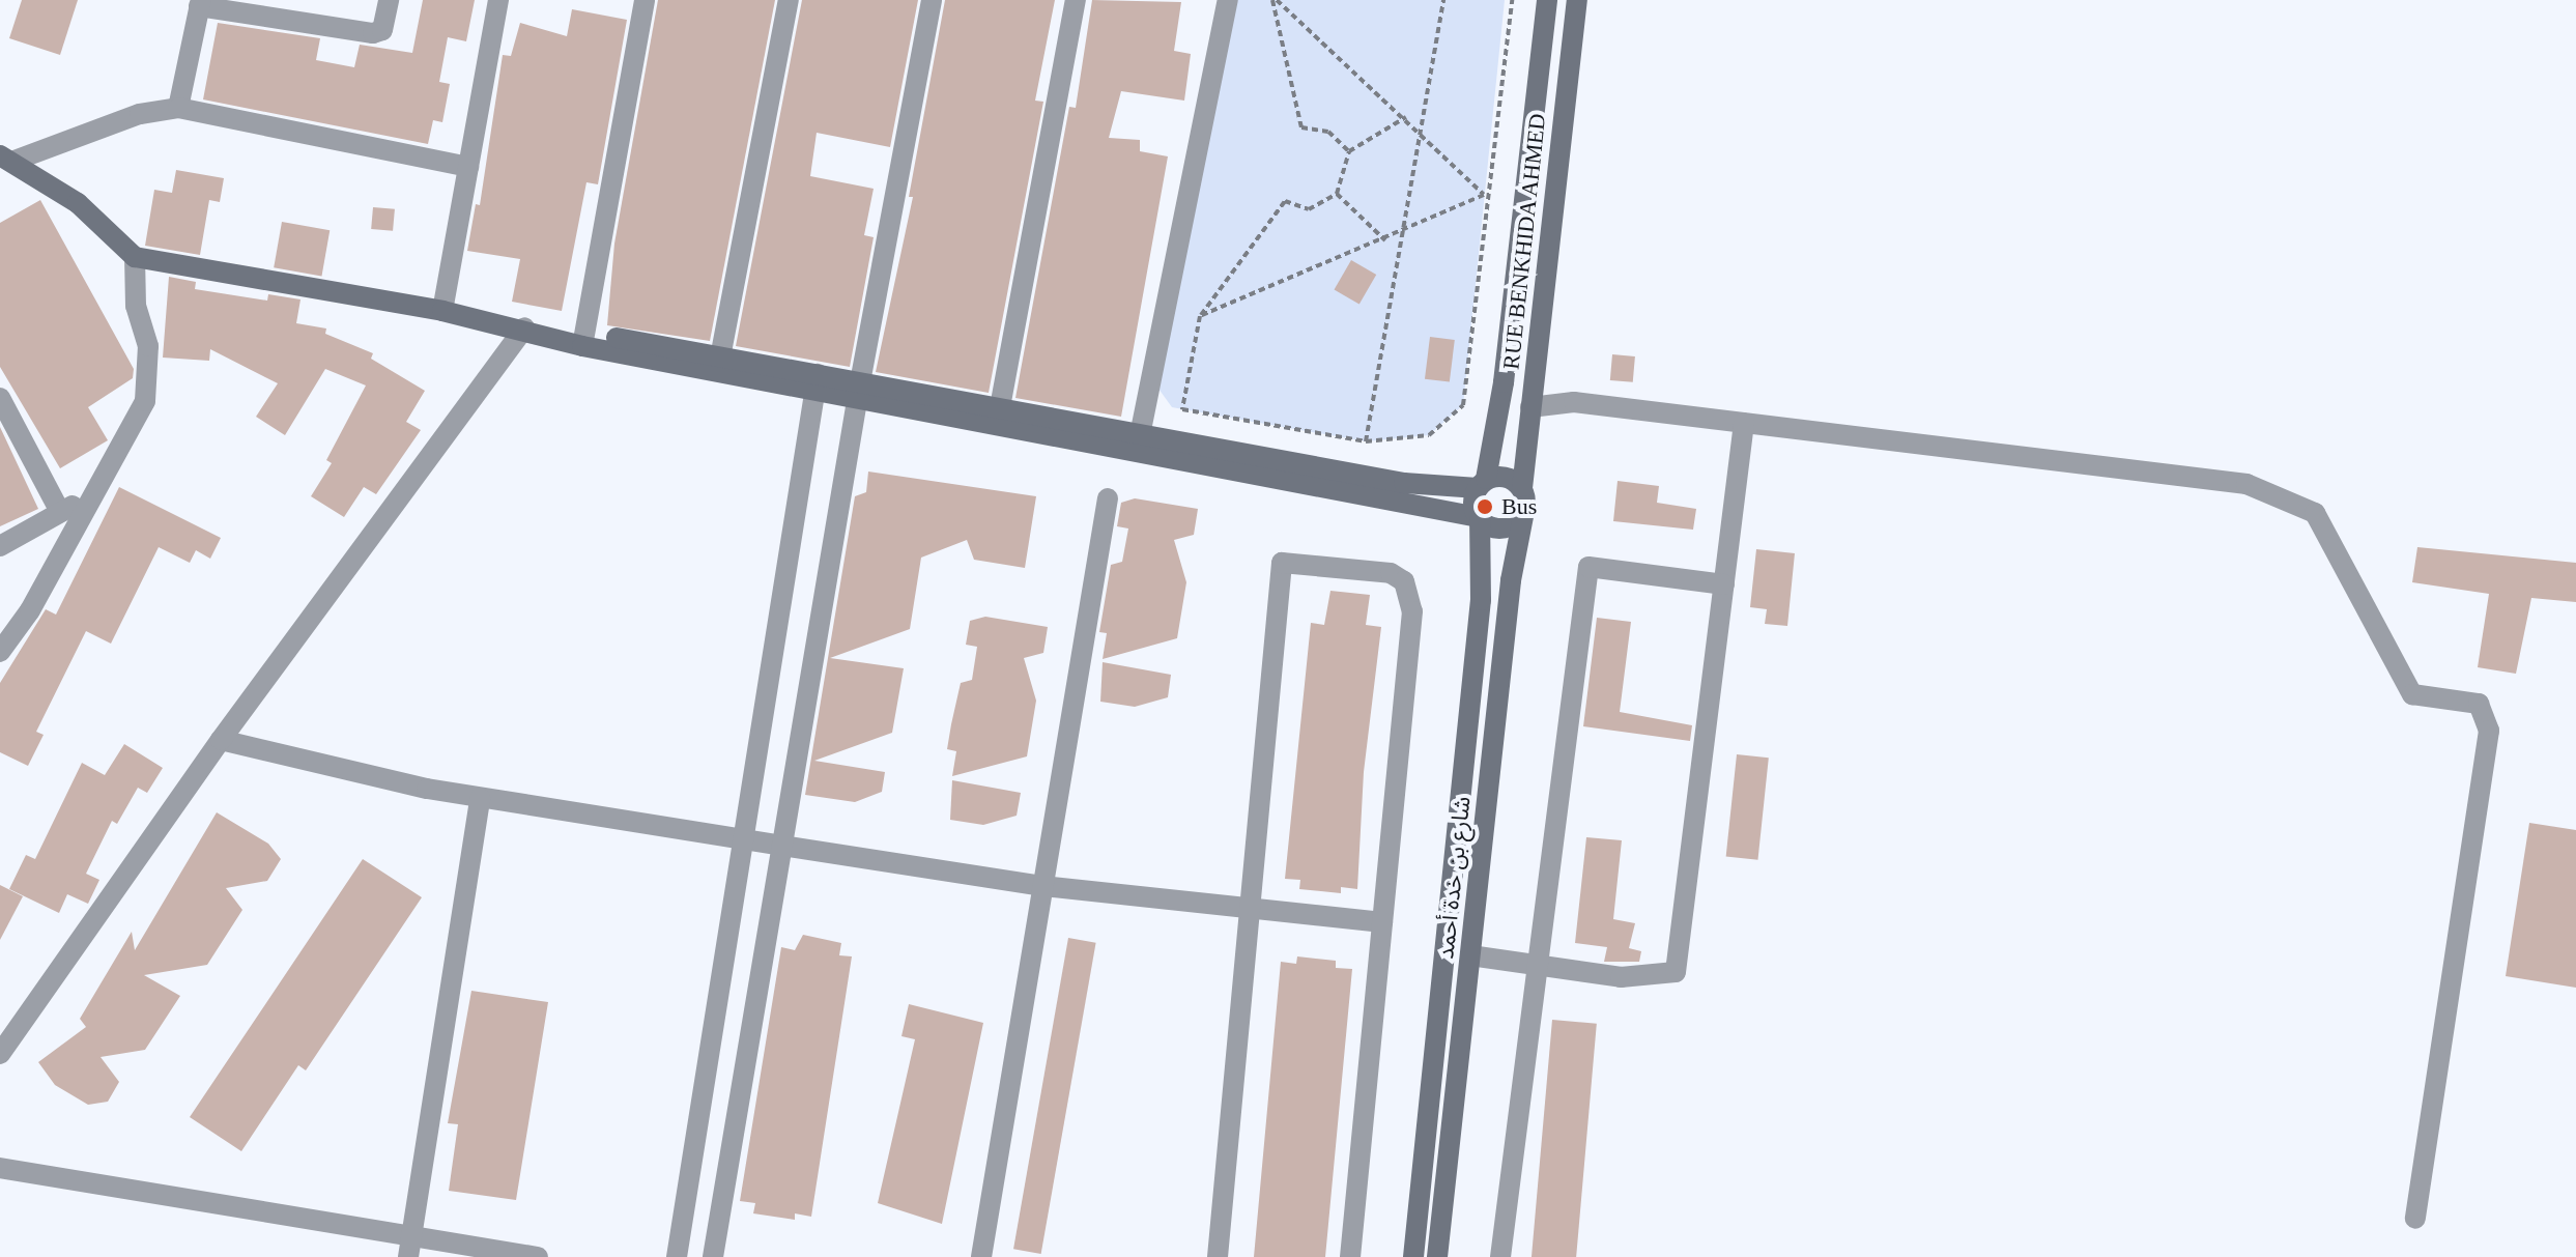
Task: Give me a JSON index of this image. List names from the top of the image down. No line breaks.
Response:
{"streets":{"main road":["RUE BENKHIDA AHMED","شارع بن خدة أحمد"]},"crossings":[["RUE BENKHIDA AHMED","شارع بن خدة أحمد"]],"places":["Bus"]}
